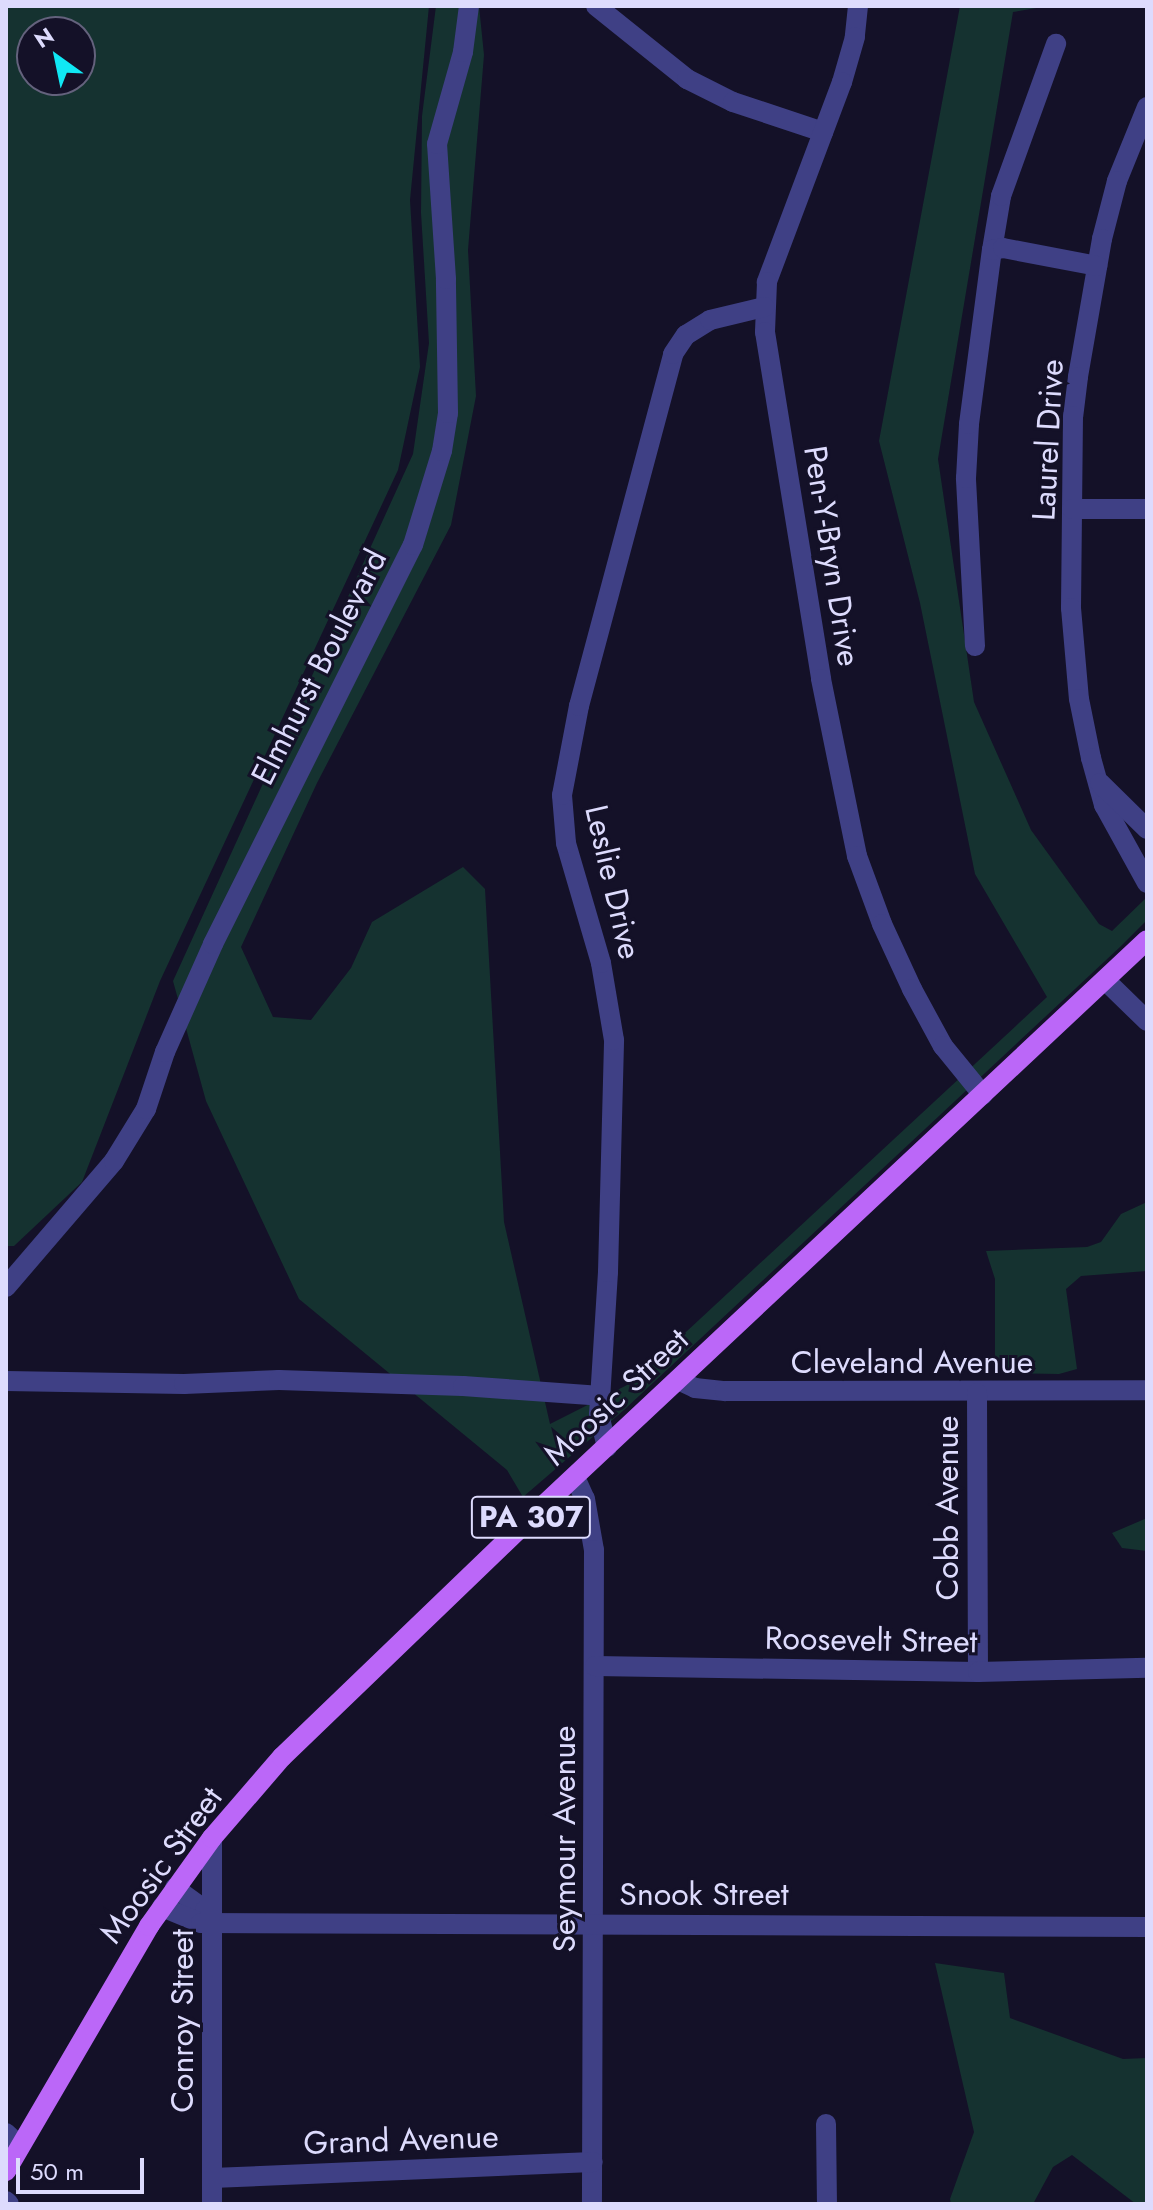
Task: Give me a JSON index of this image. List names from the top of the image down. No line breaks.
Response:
{"streets":{"main road":["Moosic Street","PA 307"],"street":["Laurel Drive","Pen-Y-Bryn Drive","Elmhurst Boulevard","Leslie Drive","Cleveland Avenue","Cobb Avenue","Roosevelt Street","Seymour Avenue","Snook Street","Conroy Street","Grand Avenue"]},"crossings":[["Pen-Y-Bryn Drive","Leslie Drive"],["Pen-Y-Bryn Drive","Moosic Street"],["Leslie Drive","Moosic Street"],["Cleveland Avenue","Moosic Street"],["Cleveland Avenue","Cobb Avenue"],["Moosic Street","Seymour Avenue"],["Moosic Street","Snook Street"],["Moosic Street","Conroy Street"],["Cobb Avenue","Roosevelt Street"],["Roosevelt Street","Seymour Avenue"],["Seymour Avenue","Snook Street"],["Seymour Avenue","Grand Avenue"],["Snook Street","Conroy Street"],["Conroy Street","Grand Avenue"]],"scale_bar":"50 m","north":"top left"}
